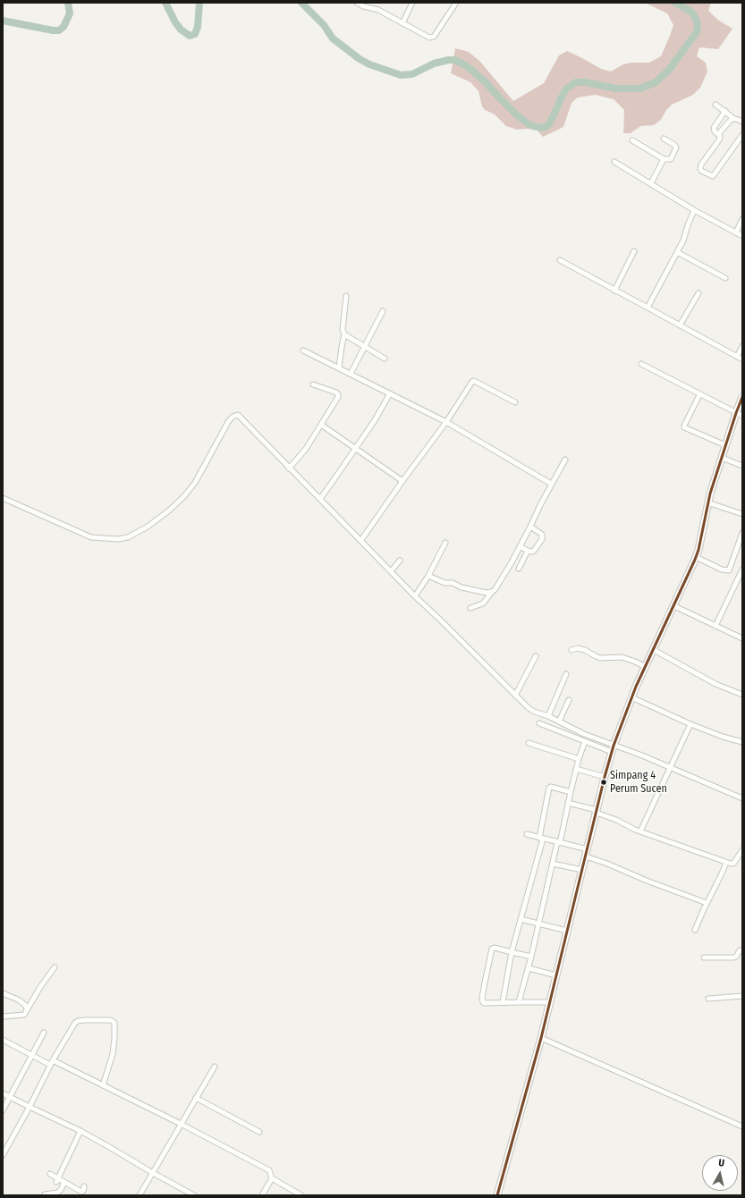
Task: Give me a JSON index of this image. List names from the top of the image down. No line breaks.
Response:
{"places":["Simpang 4 Perum Sucen"],"north":"top"}
